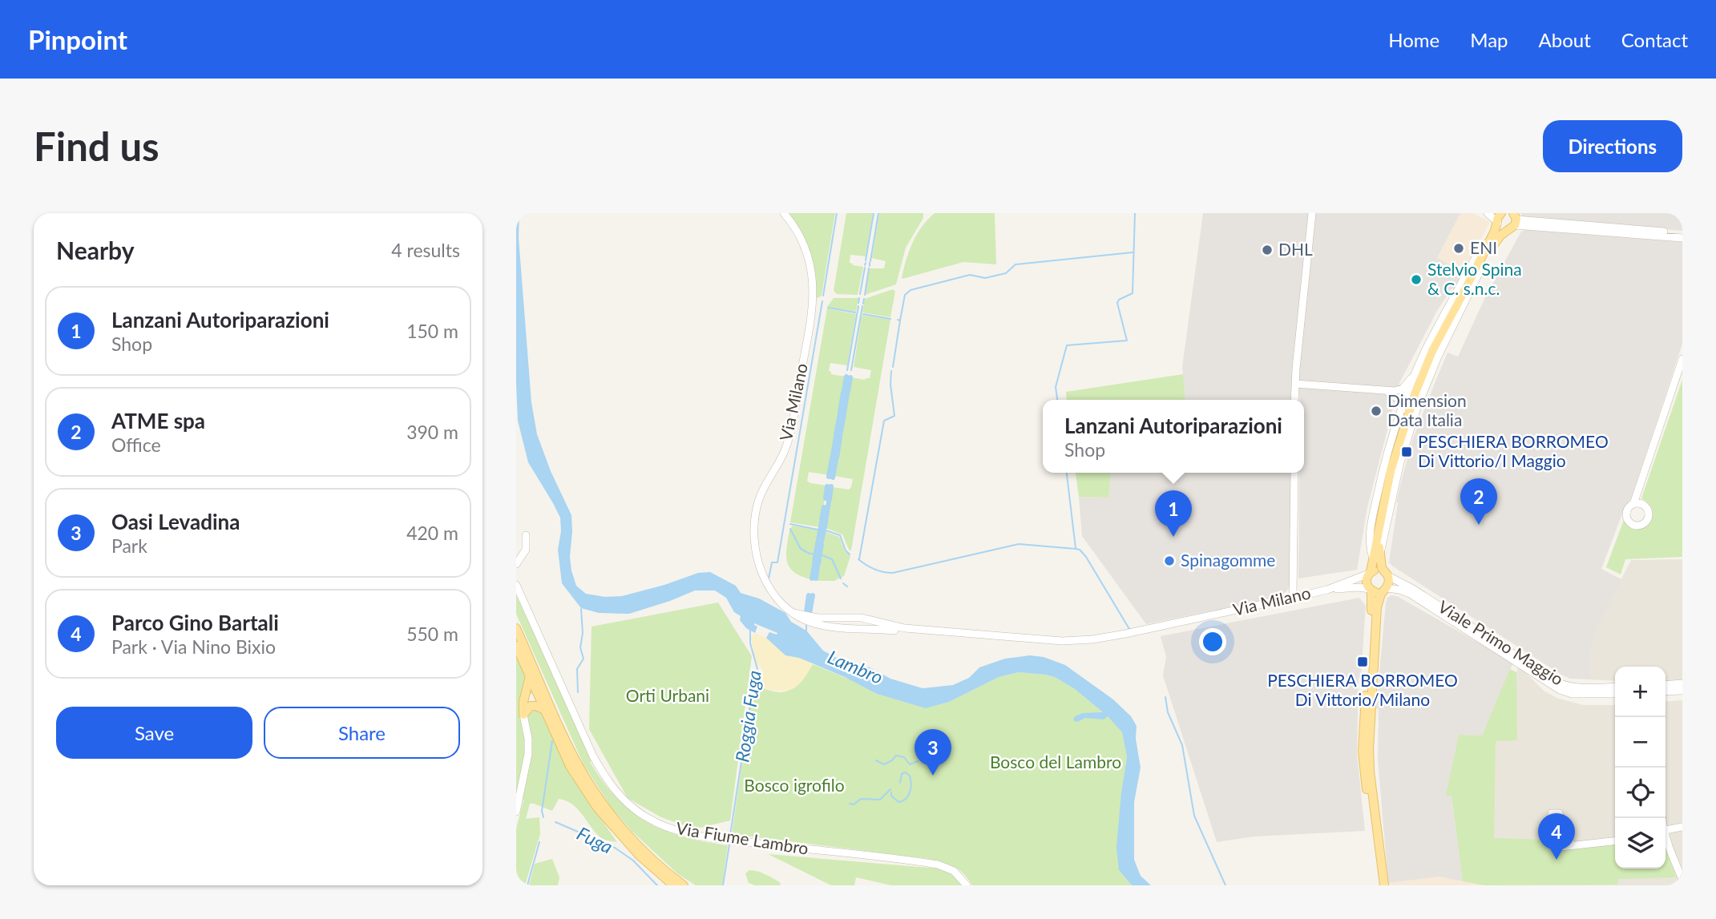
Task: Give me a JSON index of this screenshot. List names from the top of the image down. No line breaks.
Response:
{"streets":{"street":["Via Milano","Viale Primo Maggio","Via Fiume Lambro"]},"crossings":[["Via Milano","Viale Primo Maggio"]],"water":["Lambro","Roggia Fuga","Fuga"],"parks":["Orti Urbani","Bosco del Lambro","Bosco igrofilo"],"places":{"other":["ENI","DHL","Stelvio Spina & C. s.n.c.","Dimension Data Italia","Spinagomme"],"transit":["PESCHIERA BORROMEO Di Vittorio/I Maggio","PESCHIERA BORROMEO Di Vittorio/Milano"]},"page":{"header":"Pinpoint","nav":["Home","Map","About","Contact"],"buttons":["Directions",["Save","Share"]],"title":"Find us","heading":["Nearby","4 results"],"list":[{"mark":"1","name":"Lanzani Autoriparazioni","note":"Shop","value":"150 m"},{"mark":"2","name":"ATME spa","note":"Office","value":"390 m"},{"mark":"3","name":"Oasi Levadina","note":"Park","value":"420 m"},{"mark":"4","name":"Parco Gino Bartali","note":"Park · Via Nino Bixio","value":"550 m"}],"popup":["Lanzani Autoriparazioni","Shop"],"pins":["2","1","3","4"],"map_buttons":["+","−"]}}
